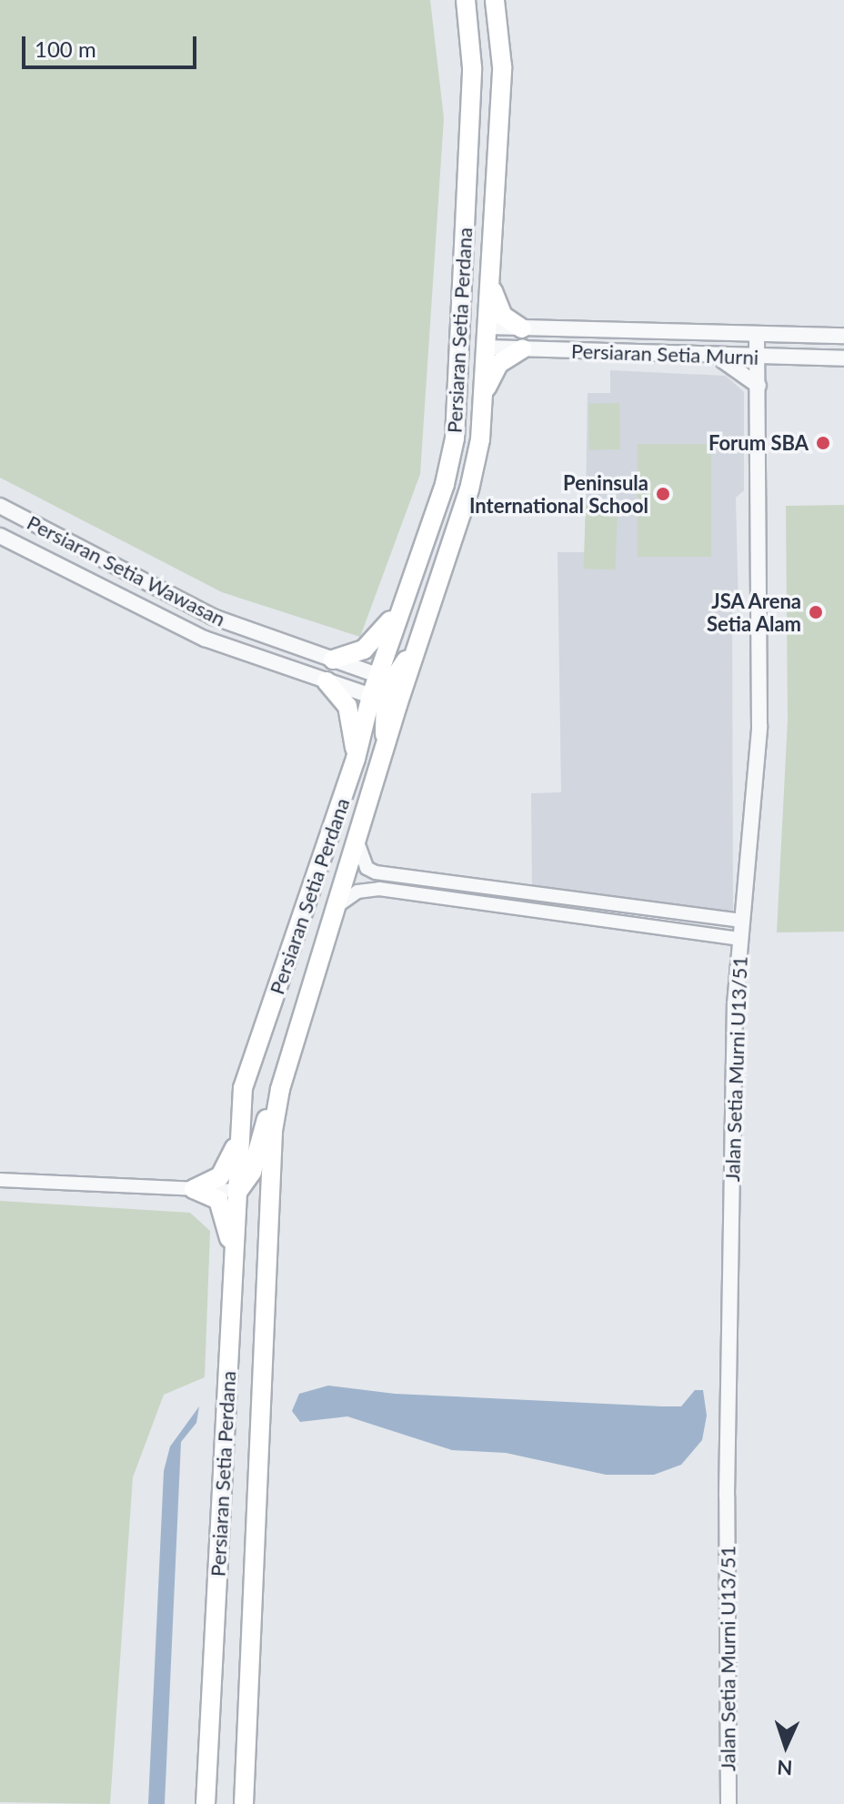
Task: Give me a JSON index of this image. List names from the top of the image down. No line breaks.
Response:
{"streets":{"main road":["Persiaran Setia Perdana"],"street":["Persiaran Setia Murni","Persiaran Setia Wawasan","Jalan Setia Murni U13/51"]},"crossings":[["Persiaran Setia Perdana","Persiaran Setia Murni"],["Persiaran Setia Perdana","Persiaran Setia Wawasan"],["Persiaran Setia Murni","Jalan Setia Murni U13/51"]],"places":["Forum SBA","Peninsula International School","JSA Arena Setia Alam"],"scale_bar":"100 m","north":"bottom"}
